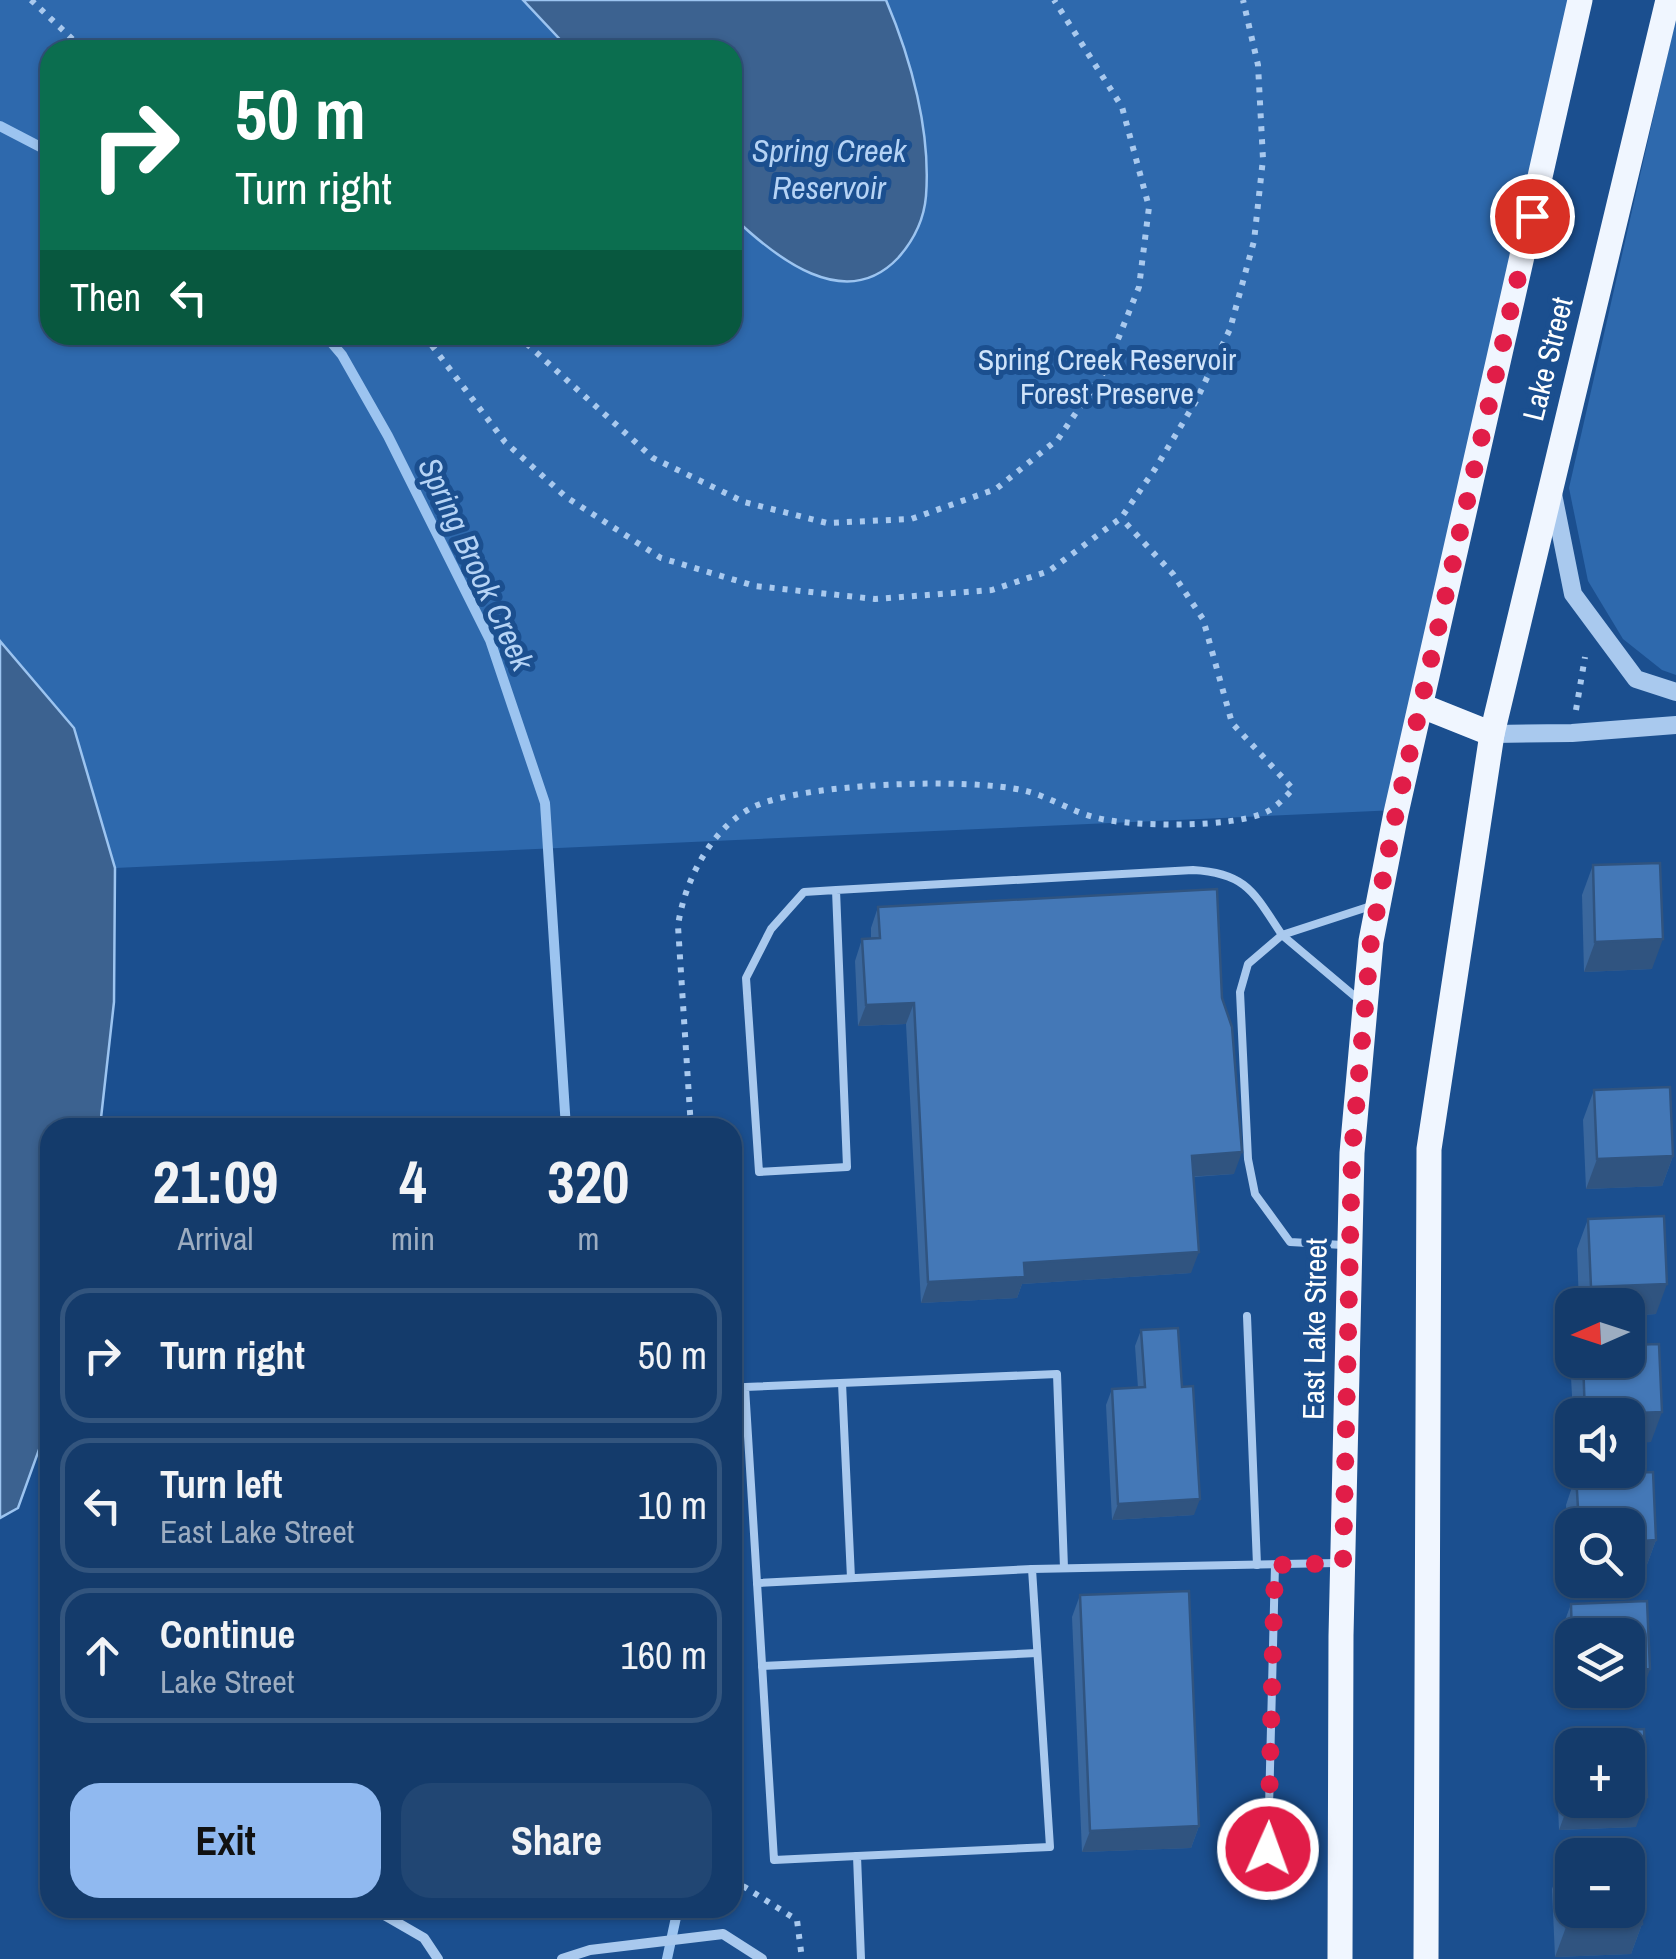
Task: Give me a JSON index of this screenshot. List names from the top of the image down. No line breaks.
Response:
{"streets":{"main road":["Lake Street","East Lake Street"]},"crossings":[["Lake Street","East Lake Street"]],"water":["Spring Creek Reservoir","Spring Brook Creek"],"parks":["Spring Creek Reservoir Forest Preserve"],"north":"left","page":{"turn":["50 m","Turn right"],"then":"Then","eta":["21:09","Arrival","4","min","320","m"],"map_buttons":["+","−"],"list":[{"name":"Turn right","value":"50 m"},{"name":"Turn left","note":"East Lake Street","value":"10 m"},{"name":"Continue","note":"Lake Street","value":"160 m"}],"buttons":["Exit","Share"]}}
